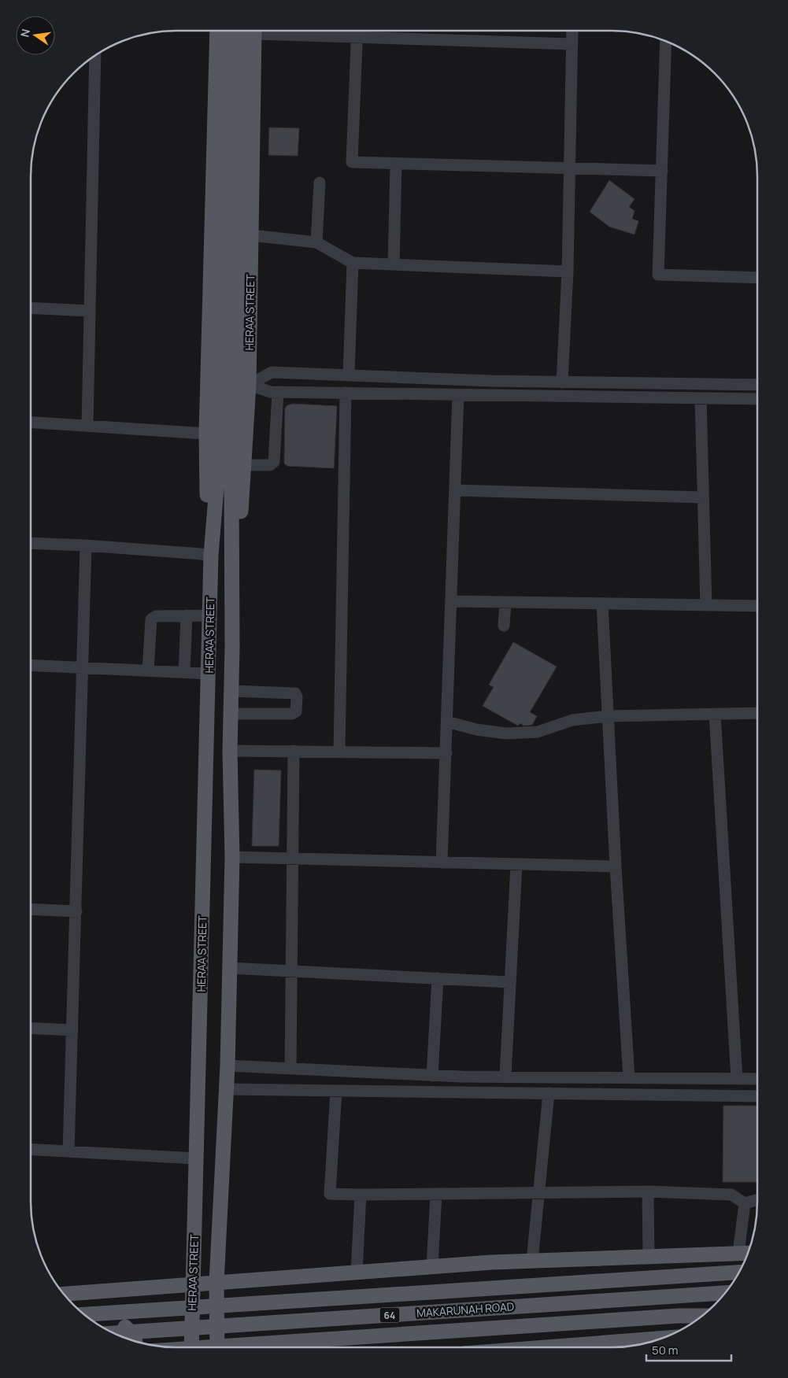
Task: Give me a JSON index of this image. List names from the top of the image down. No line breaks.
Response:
{"streets":{"main road":["HERA'A STREET","MAKARUNAH ROAD","64"]},"scale_bar":"50 m","north":"left"}
